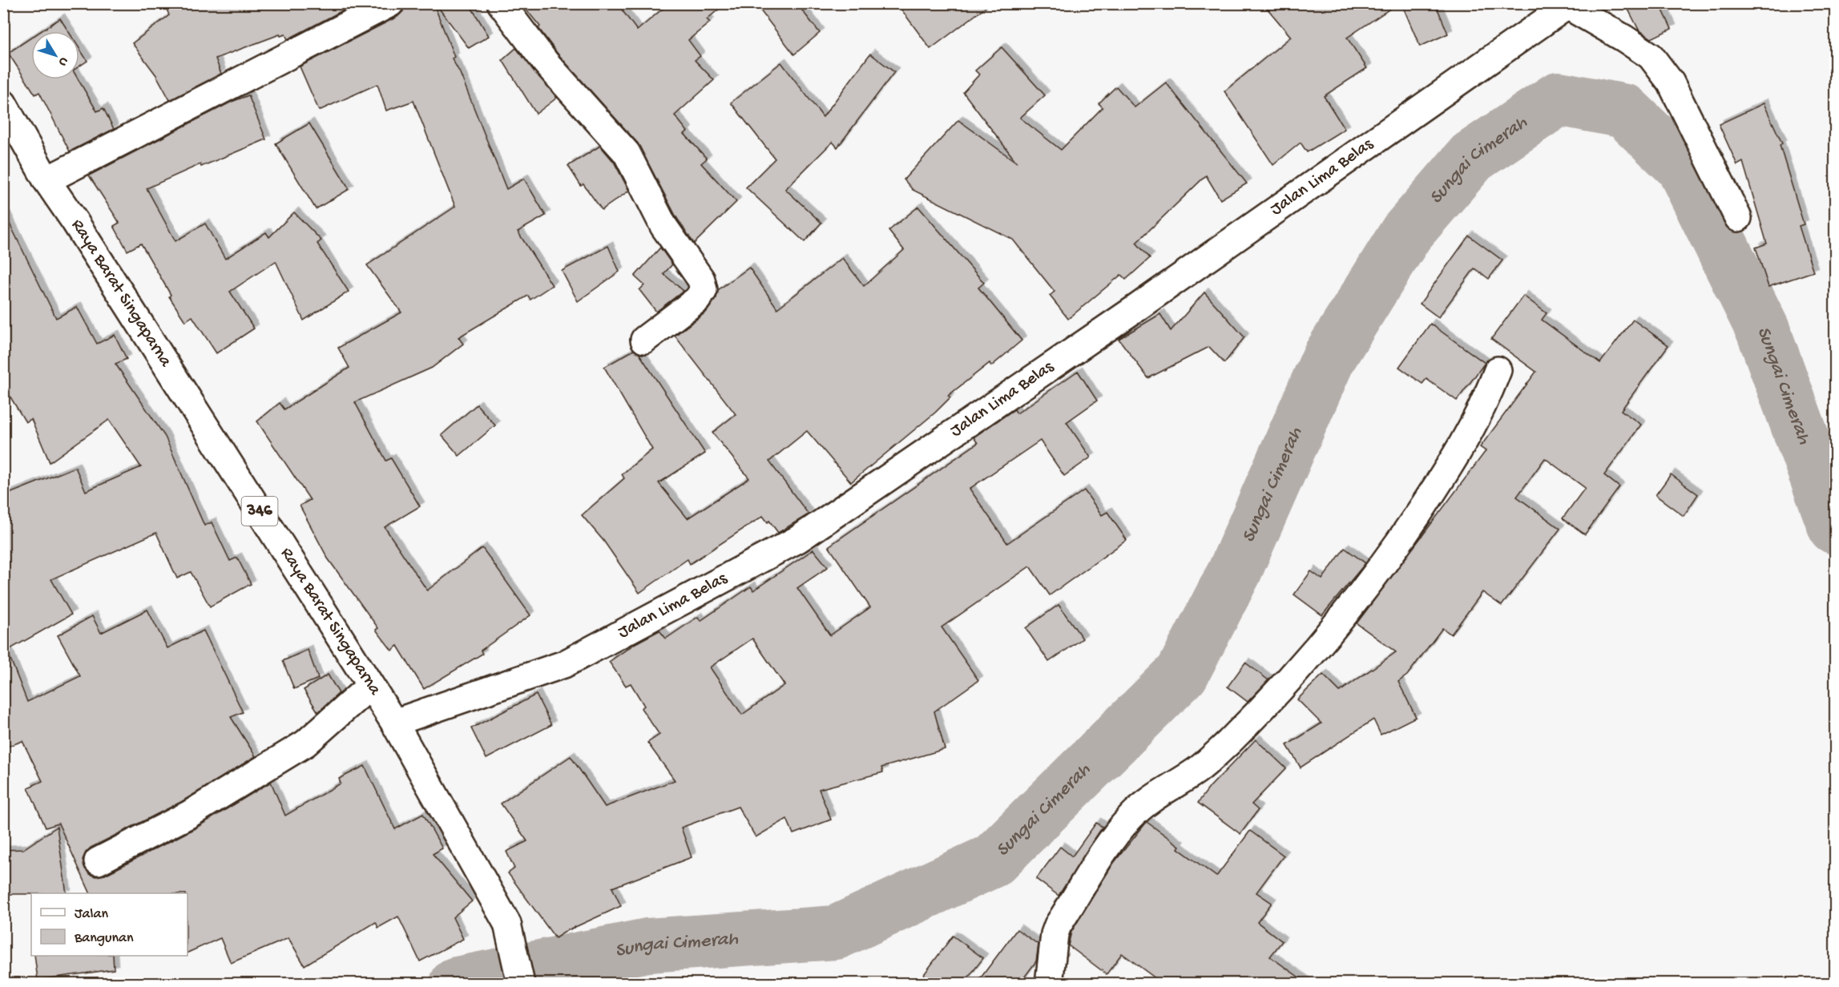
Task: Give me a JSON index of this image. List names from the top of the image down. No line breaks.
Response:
{"streets":{"street":["Jalan Lima Belas","Raya Barat Singaparna","346"]},"crossings":[["Jalan Lima Belas","Raya Barat Singaparna"]],"water":["Sungai Cimerah"],"legend":["Jalan","Bangunan"],"north":"bottom right"}
